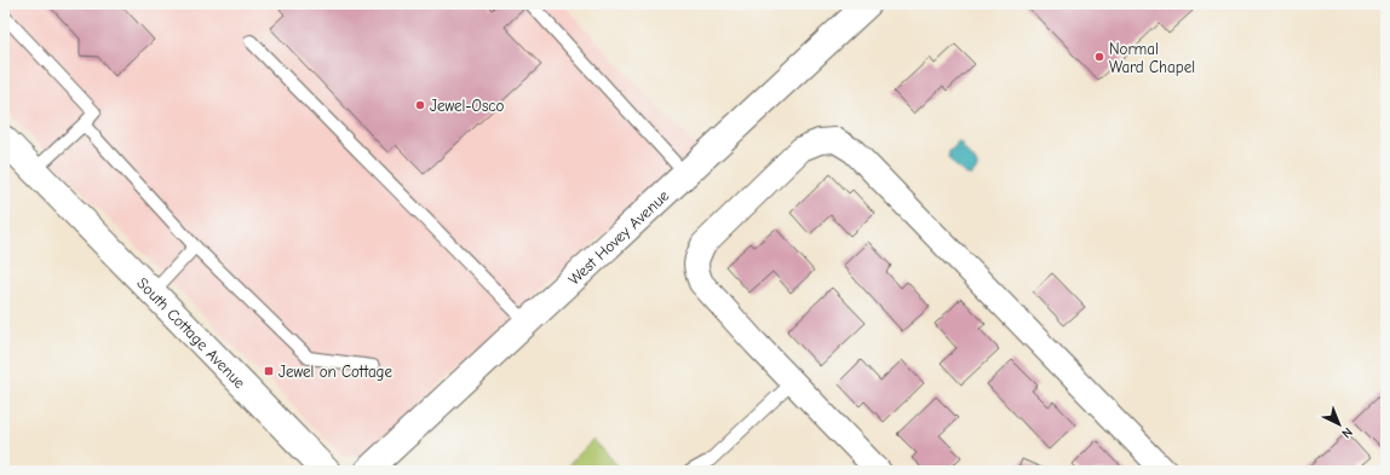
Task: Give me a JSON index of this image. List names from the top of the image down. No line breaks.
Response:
{"streets":{"street":["West Hovey Avenue","South Cottage Avenue"]},"places":{"other":["Normal Ward Chapel","Jewel-Osco"],"transit":["Jewel on Cottage"]},"north":"bottom right"}
